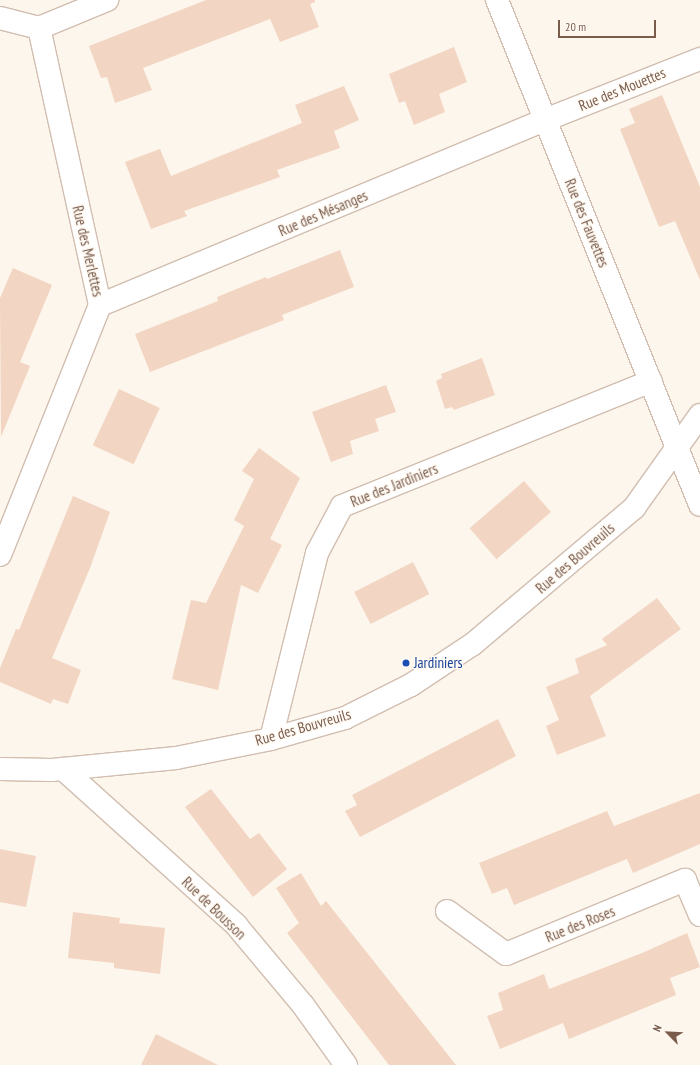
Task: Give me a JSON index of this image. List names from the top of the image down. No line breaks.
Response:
{"streets":{"street":["Rue des Mouettes","Rue des Mésanges","Rue des Fauvettes","Rue des Merlettes","Rue des Jardiniers","Rue des Bouvreuils","Rue de Bousson","Rue des Roses"]},"crossings":[["Rue des Mouettes","Rue des Mésanges"],["Rue des Mouettes","Rue des Fauvettes"],["Rue des Mésanges","Rue des Fauvettes"],["Rue des Mésanges","Rue des Merlettes"],["Rue des Fauvettes","Rue des Jardiniers"],["Rue des Fauvettes","Rue des Bouvreuils"],["Rue des Jardiniers","Rue des Bouvreuils"],["Rue des Bouvreuils","Rue de Bousson"]],"places":["Jardiniers"],"scale_bar":"20 m","north":"top left"}
